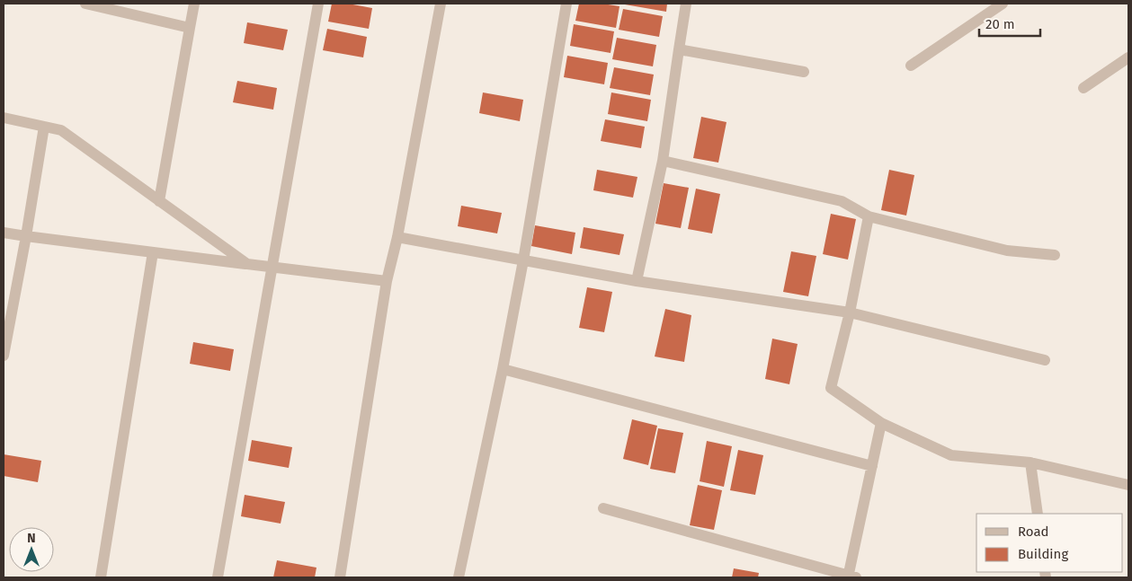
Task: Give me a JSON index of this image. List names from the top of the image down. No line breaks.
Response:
{"legend":["Road","Building"],"scale_bar":"20 m","north":"top"}
